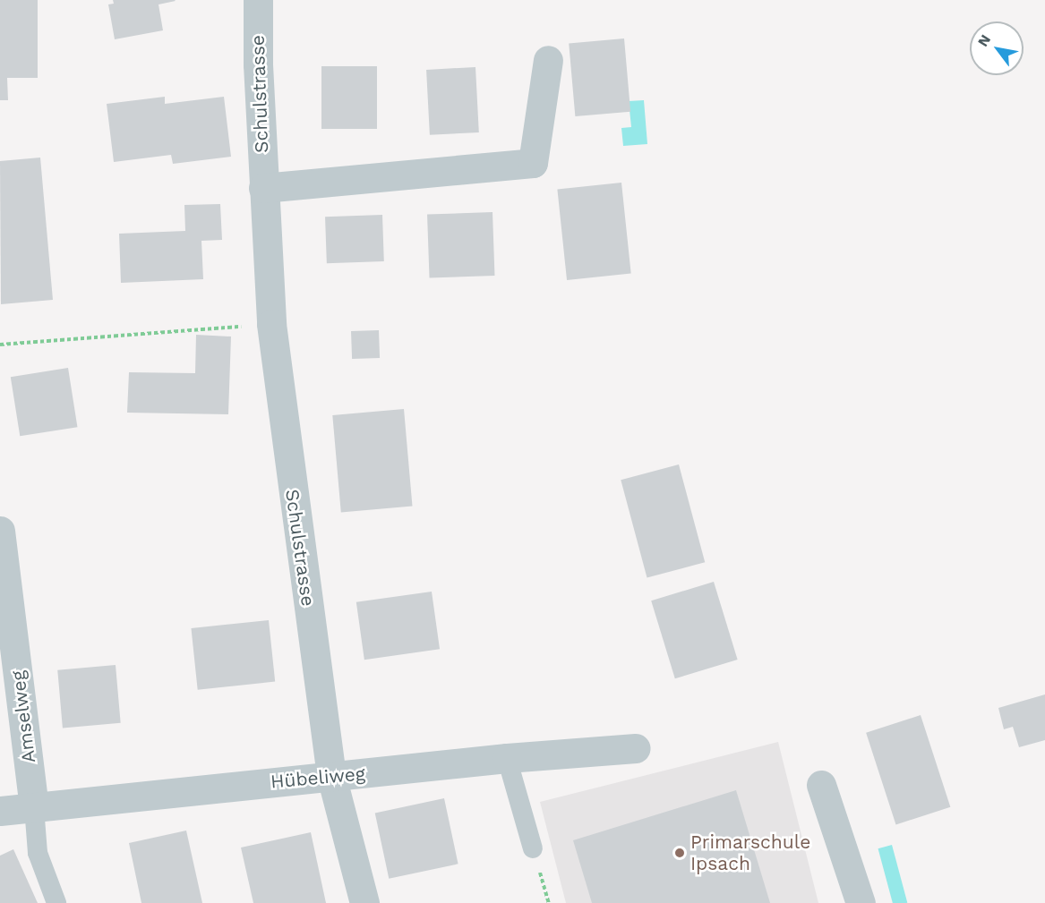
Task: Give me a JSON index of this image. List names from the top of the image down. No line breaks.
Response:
{"streets":{"street":["Schulstrasse","Amselweg","Hübeliweg"]},"crossings":[["Schulstrasse","Hübeliweg"],["Amselweg","Hübeliweg"]],"places":["Primarschule Ipsach"],"north":"top left"}
